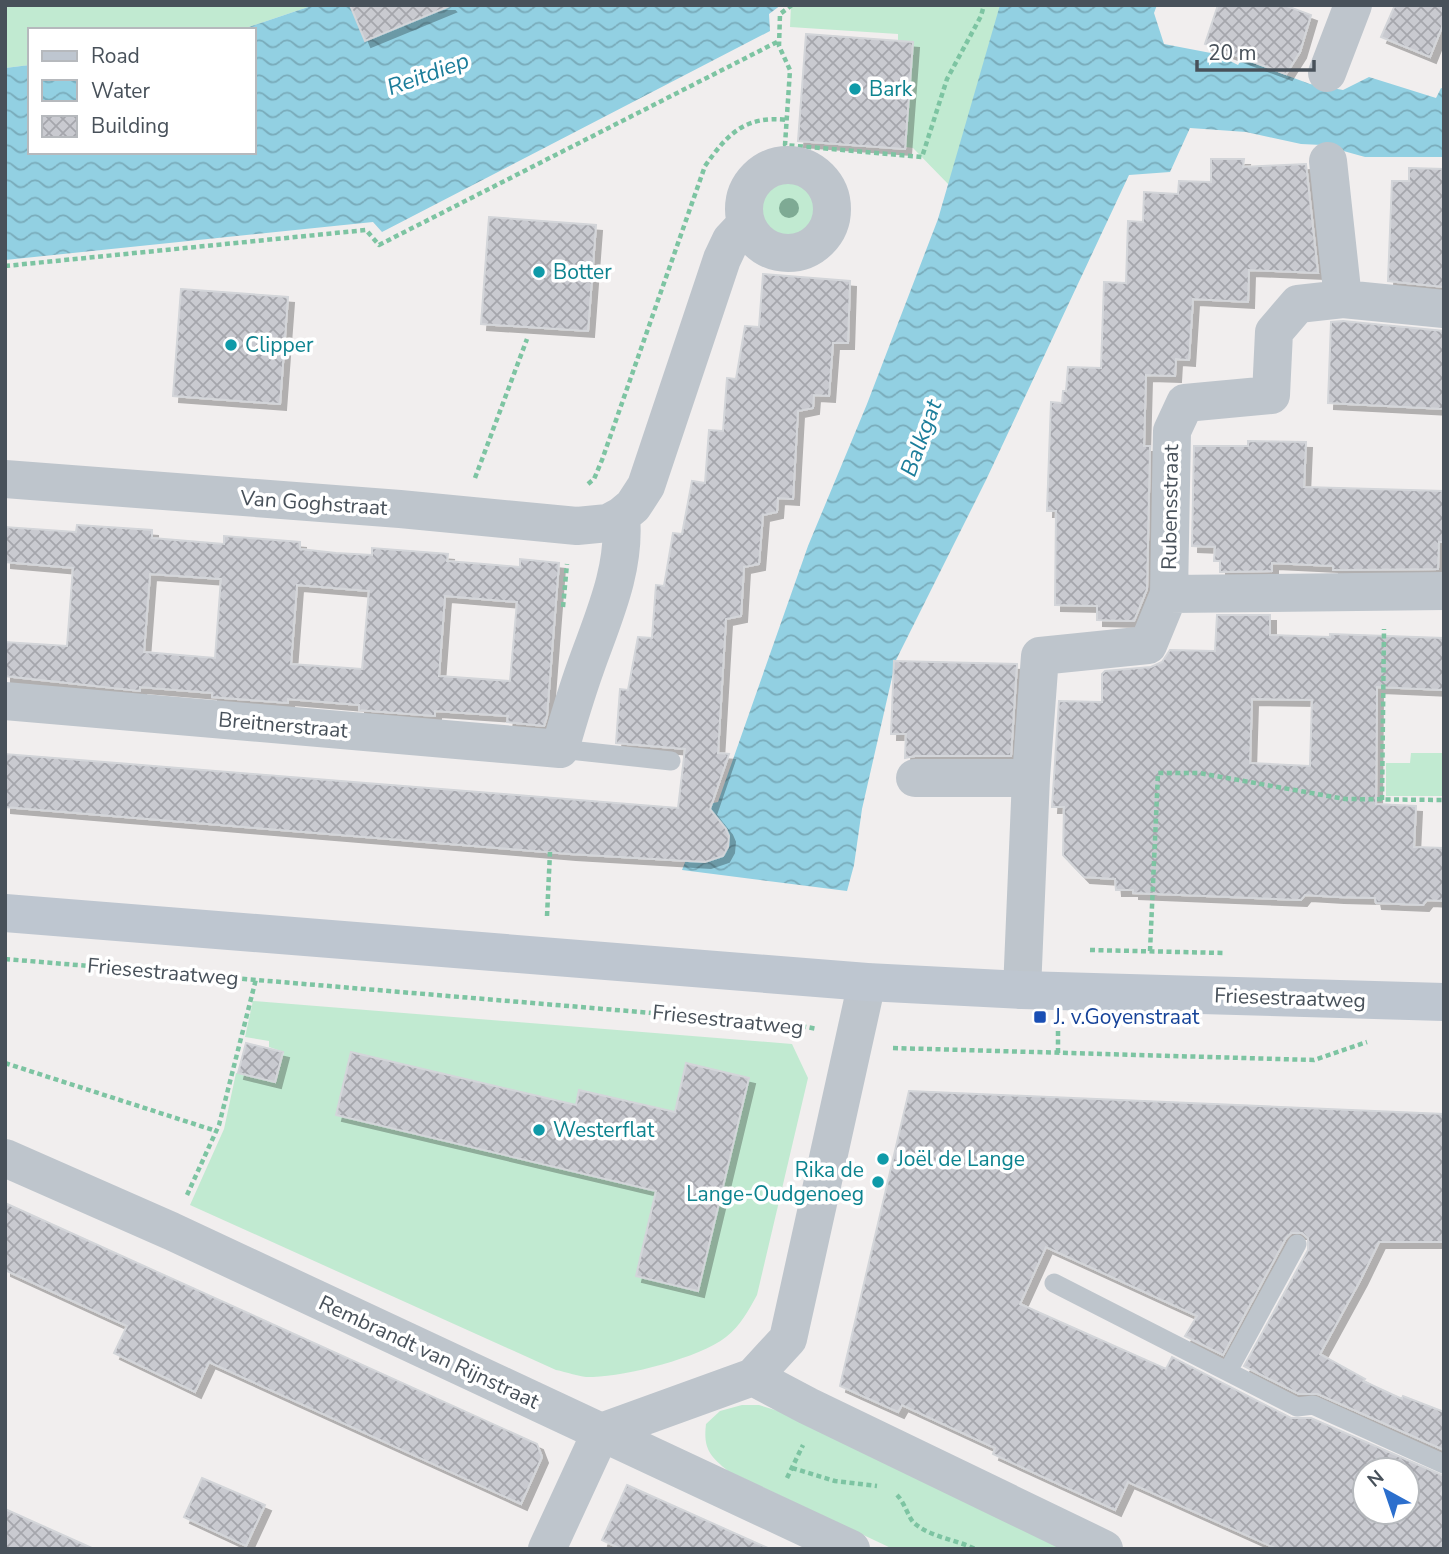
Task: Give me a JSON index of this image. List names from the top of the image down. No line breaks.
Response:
{"streets":{"main road":["Friesestraatweg"],"street":["Van Goghstraat","Rubensstraat","Breitnerstraat","Rembrandt van Rijnstraat"]},"crossings":[["Rubensstraat","Friesestraatweg"]],"water":["Reitdiep","Balkgat"],"places":{"other":["Bark","Botter","Clipper","Westerflat","Joël de Lange","Rika de Lange-Oudgenoeg"],"transit":["J. v.Goyenstraat"]},"legend":["Road","Water","Building"],"scale_bar":"20 m","north":"top left"}
